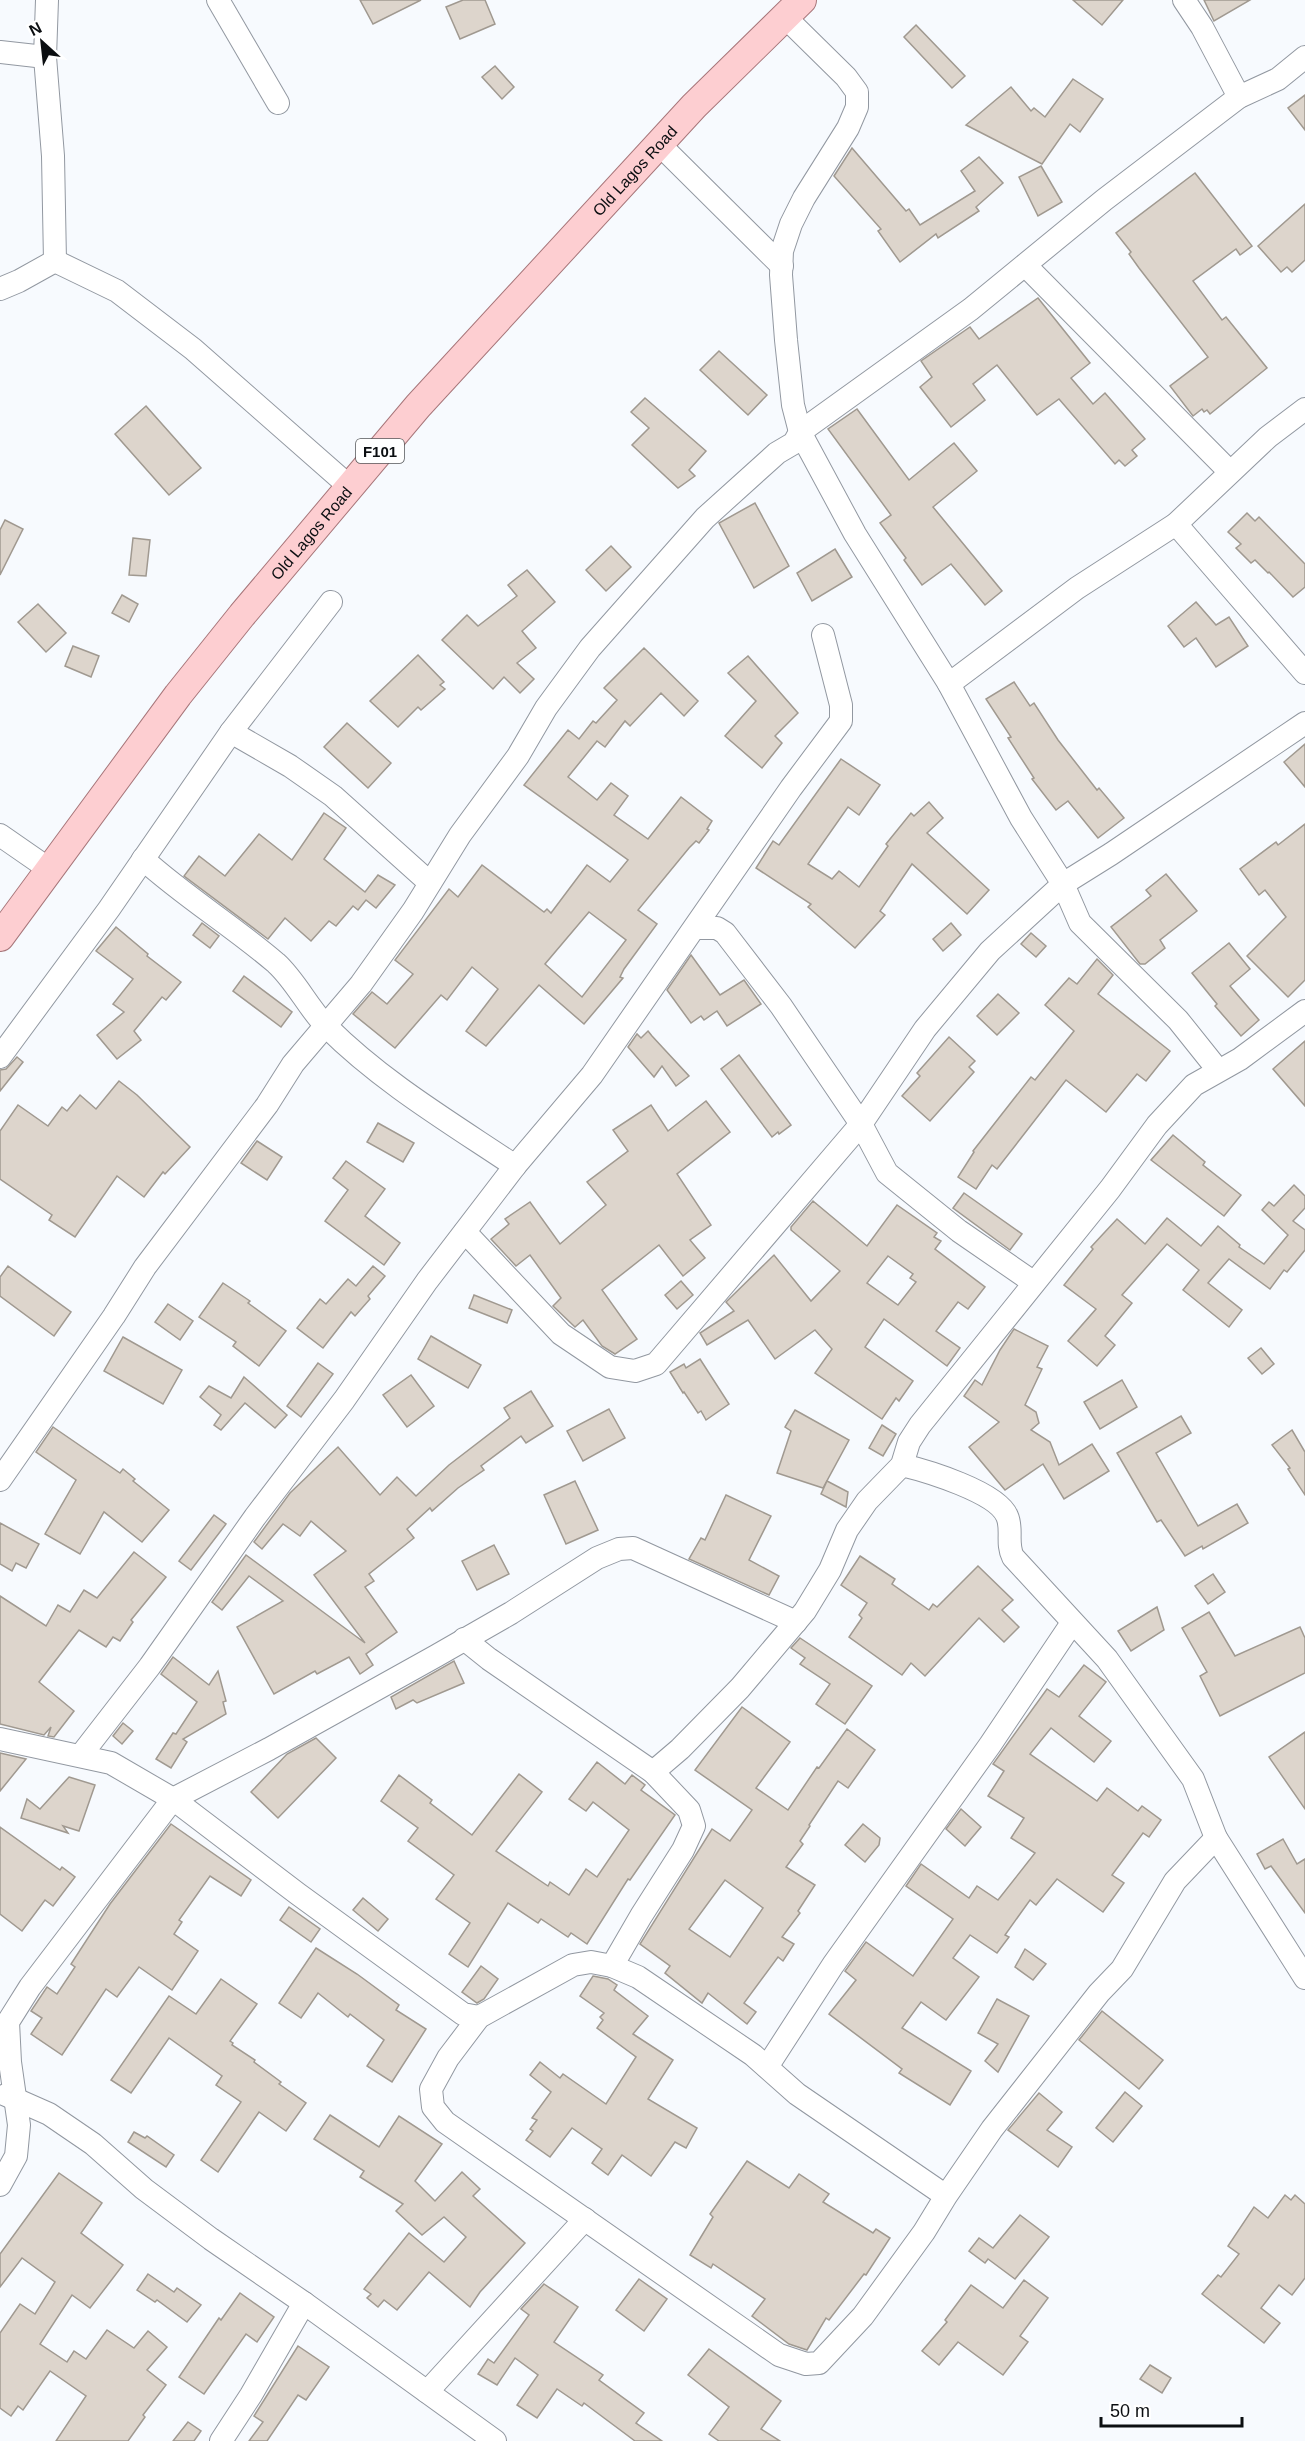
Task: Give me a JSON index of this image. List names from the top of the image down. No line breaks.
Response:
{"streets":{"main road":["Old Lagos Road","F101"]},"scale_bar":"50 m","north":"top left"}
